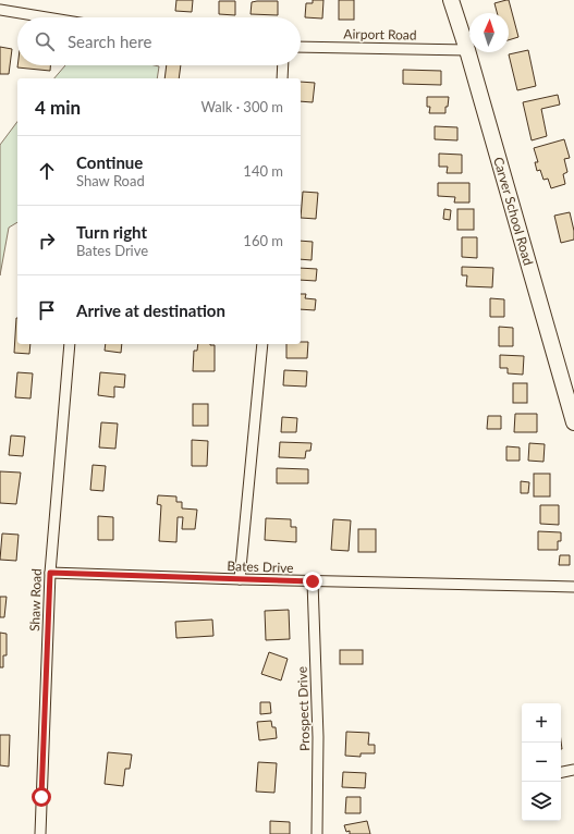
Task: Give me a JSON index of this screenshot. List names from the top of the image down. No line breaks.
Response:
{"streets":{"main road":["Carver School Road"],"street":["Airport Road","Bates Drive","Shaw Road","Prospect Drive"]},"crossings":[["Airport Road","Carver School Road"],["Bates Drive","Shaw Road"],["Bates Drive","Prospect Drive"]],"north":"top","page":{"search":"Search here","heading":["4 min","Walk · 300 m"],"list":[["Continue","Shaw Road","140 m"],["Turn right","Bates Drive","160 m"],"Arrive at destination"],"map_buttons":["+","−"]}}
